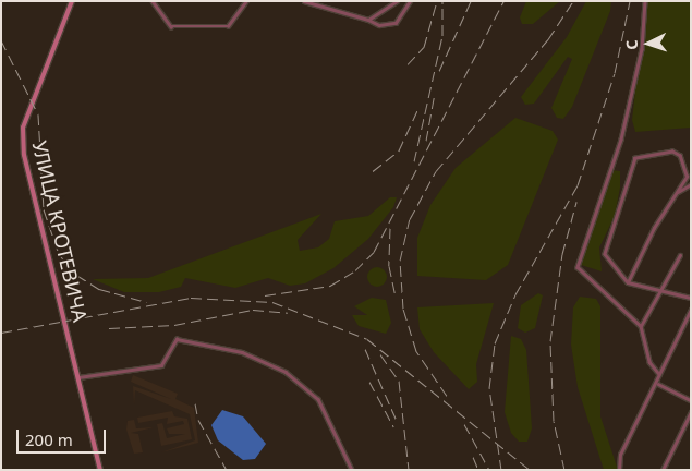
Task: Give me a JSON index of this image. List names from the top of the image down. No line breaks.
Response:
{"streets":{"street":["УЛИЦА КРОТЕВИЧА"]},"scale_bar":"200 m","north":"left"}
